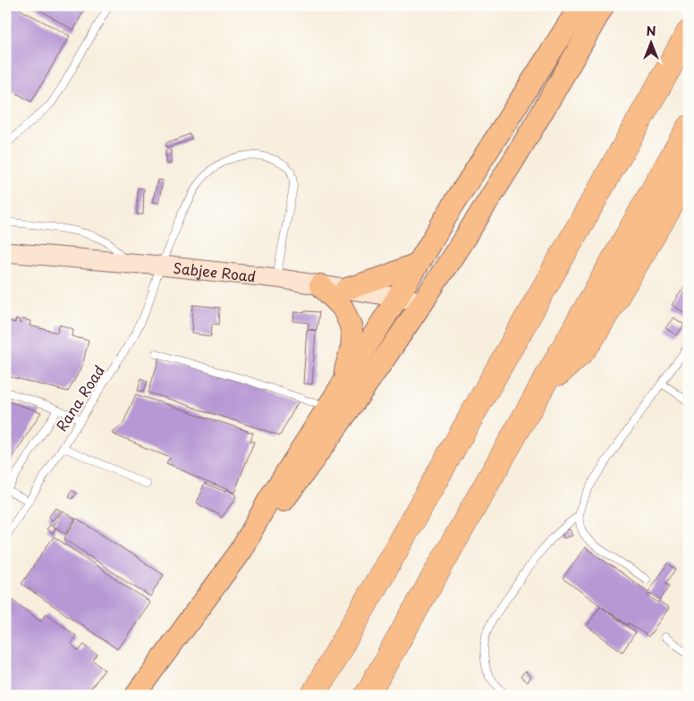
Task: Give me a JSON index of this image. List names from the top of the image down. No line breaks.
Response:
{"streets":{"street":["Sabjee Road"],"lane":["Rana Road"]},"crossings":[["Sabjee Road","Rana Road"]],"north":"top"}
